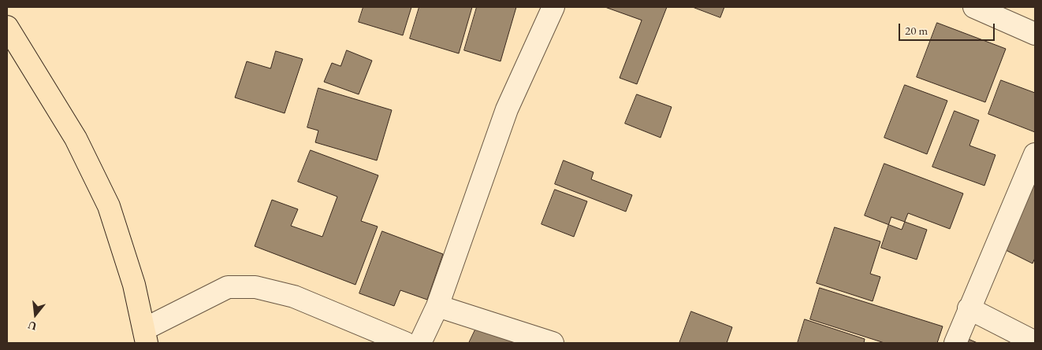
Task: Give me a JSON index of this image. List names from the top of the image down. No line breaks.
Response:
{"scale_bar":"20 m","north":"bottom"}
